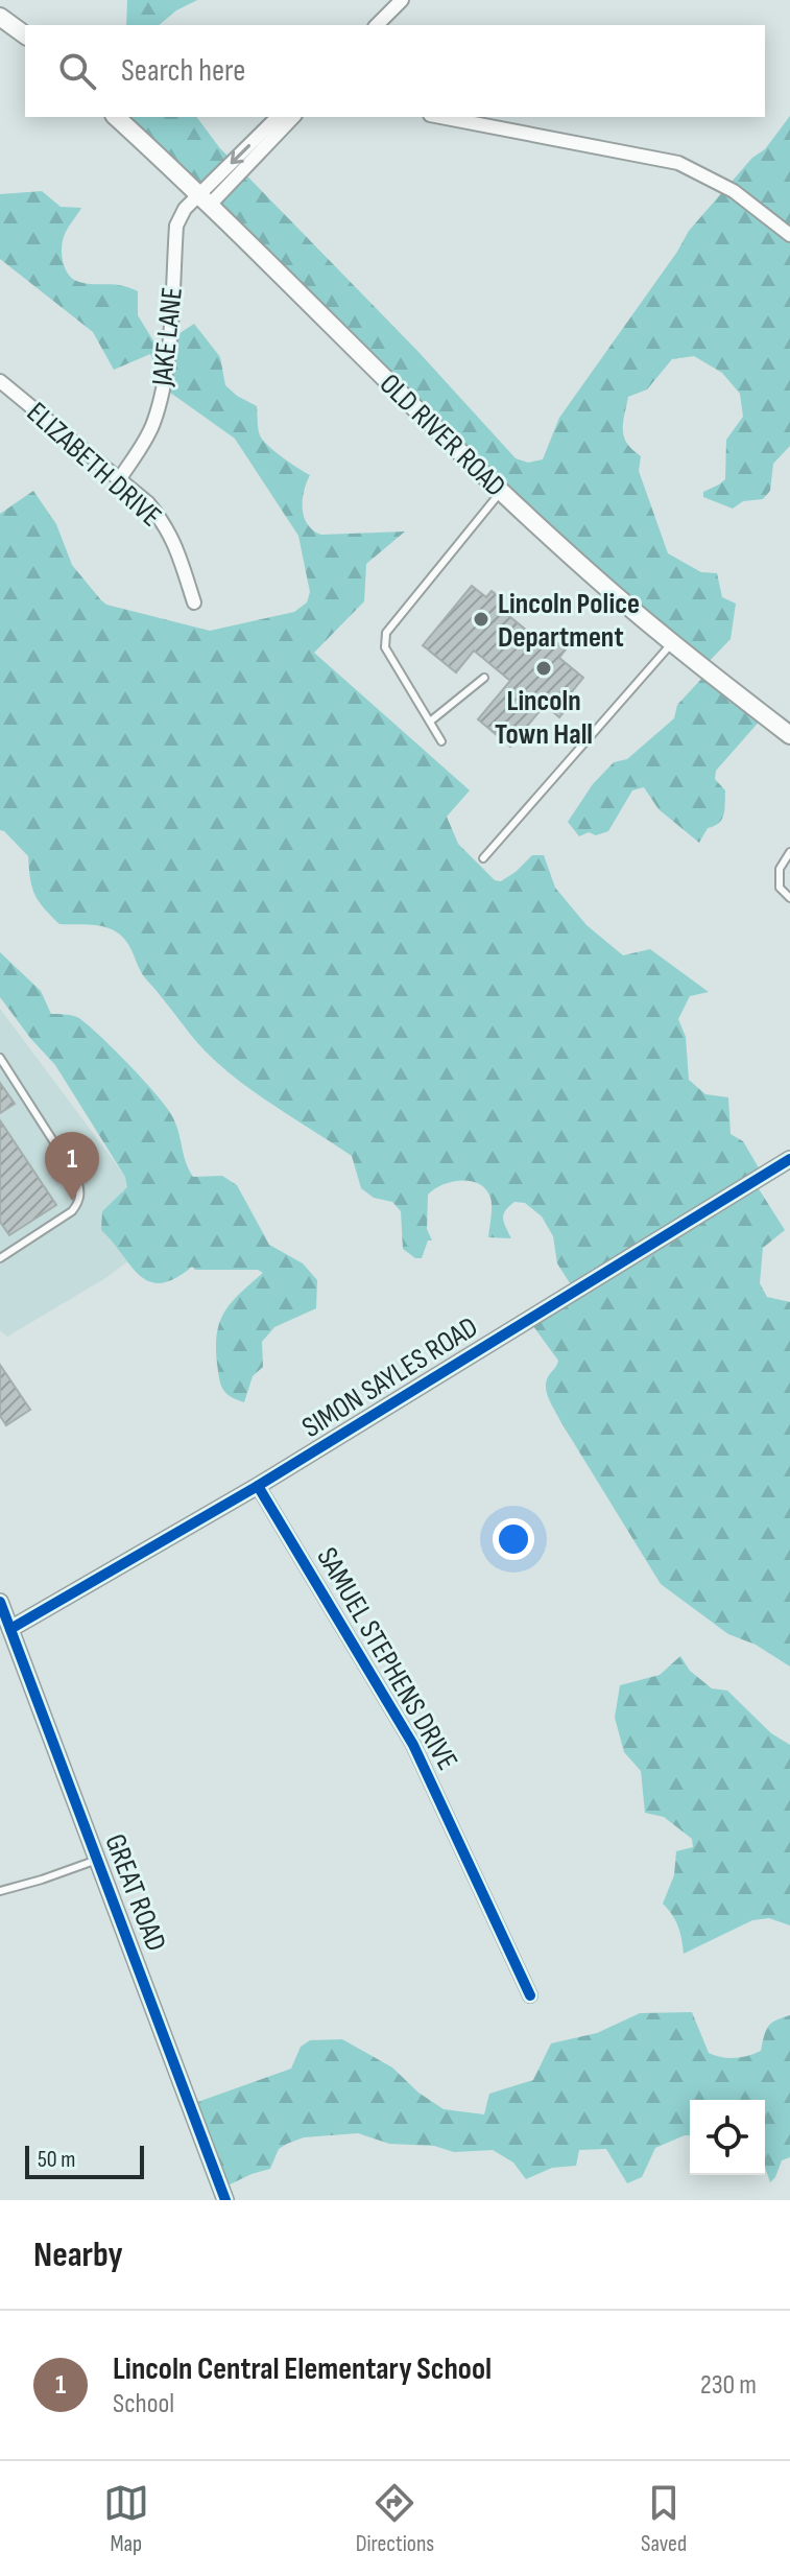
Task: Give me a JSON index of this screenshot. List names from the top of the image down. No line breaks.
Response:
{"streets":{"main road":["OLD RIVER ROAD"],"street":["JAKE LANE","ELIZABETH DRIVE","SIMON SAYLES ROAD","SAMUEL STEPHENS DRIVE","GREAT ROAD"]},"crossings":[["JAKE LANE","OLD RIVER ROAD"],["JAKE LANE","ELIZABETH DRIVE"],["SIMON SAYLES ROAD","SAMUEL STEPHENS DRIVE"],["SIMON SAYLES ROAD","GREAT ROAD"]],"places":["Lincoln Police Department","Lincoln Town Hall"],"scale_bar":"50 m","page":{"search":"Search here","pins":"1","scale":"50 m","heading":"Nearby","list":[{"mark":"1","name":"Lincoln Central Elementary School","note":"School","value":"230 m"}],"nav":["Map","Directions","Saved"]}}
